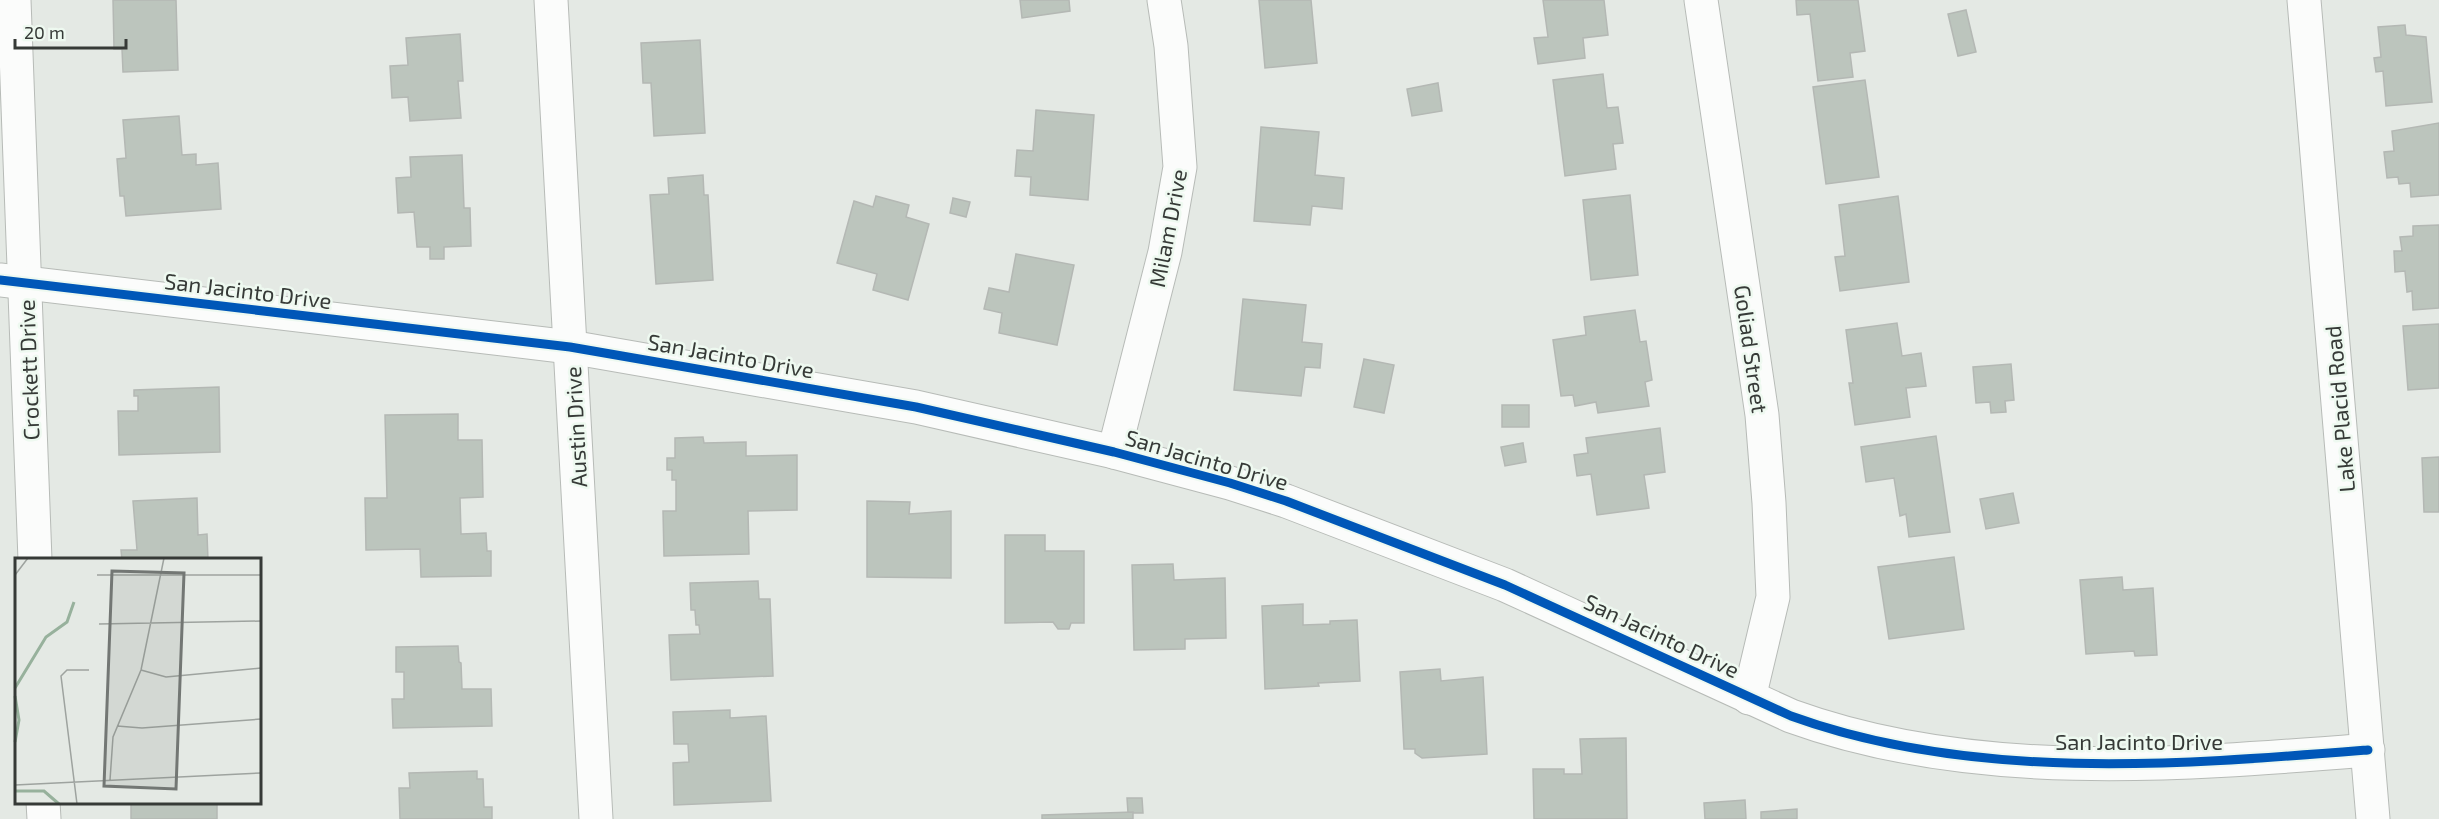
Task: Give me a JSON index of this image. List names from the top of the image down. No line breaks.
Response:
{"streets":{"street":["Milam Drive","San Jacinto Drive","Goliad Street","Crockett Drive","Lake Placid Road","Austin Drive"]},"crossings":[["Milam Drive","San Jacinto Drive"],["San Jacinto Drive","Goliad Street"],["San Jacinto Drive","Crockett Drive"],["San Jacinto Drive","Lake Placid Road"],["San Jacinto Drive","Austin Drive"]],"scale_bar":"20 m"}
